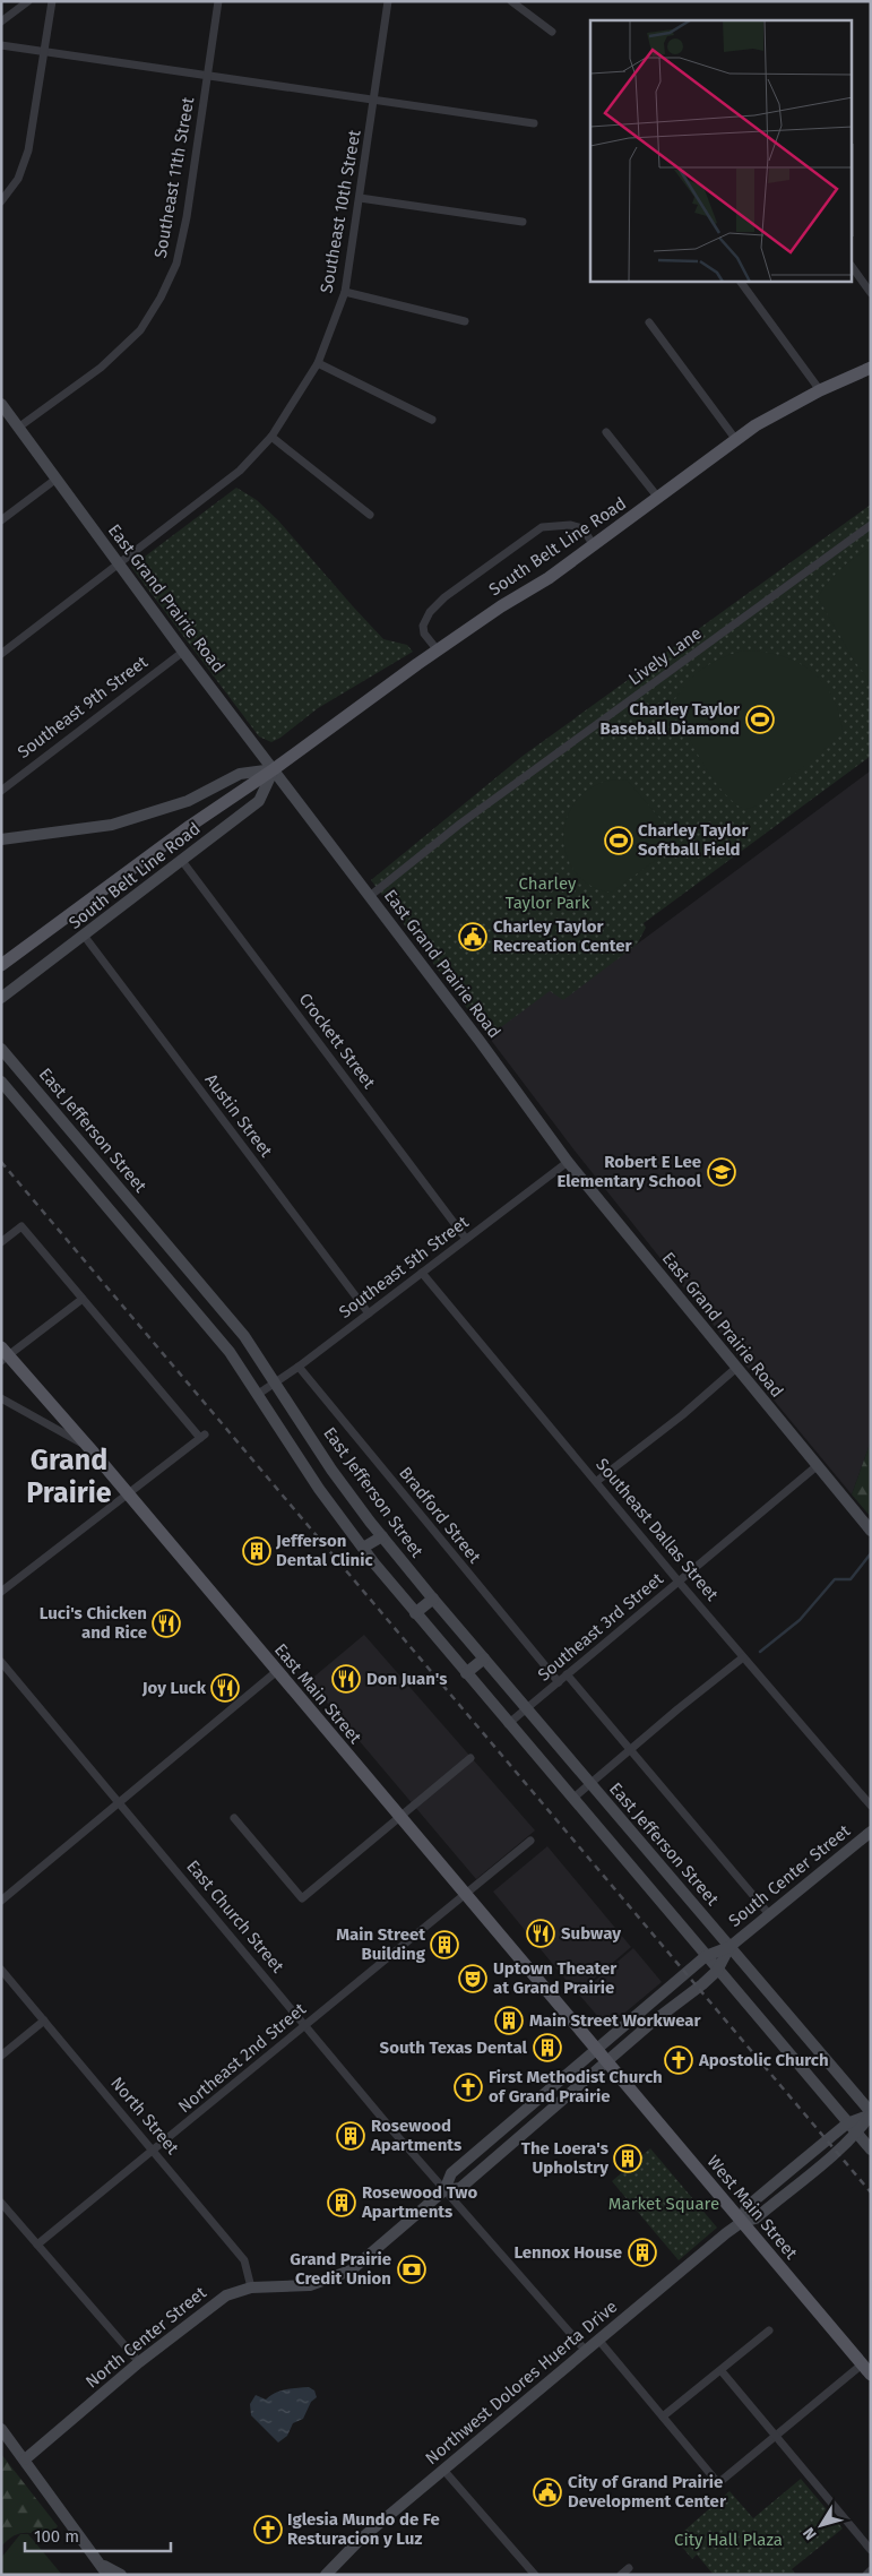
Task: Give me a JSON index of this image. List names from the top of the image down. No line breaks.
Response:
{"streets":{"main road":["South Belt Line Road","East Main Street","West Main Street"],"street":["Southeast 11th Street","Southeast 10th Street","East Grand Prairie Road","Lively Lane","Southeast 9th Street","Crockett Street","Austin Street","East Jefferson Street","Southeast 5th Street","Bradford Street","Southeast Dallas Street","Southeast 3rd Street","South Center Street","East Church Street","Northeast 2nd Street","North Street","North Center Street","Northwest Dolores Huerta Drive"]},"crossings":[["Southeast 11th Street","East Grand Prairie Road"],["Southeast 10th Street","East Grand Prairie Road"],["South Belt Line Road","East Grand Prairie Road"],["South Belt Line Road","Crockett Street"],["South Belt Line Road","Austin Street"],["East Grand Prairie Road","Lively Lane"],["East Grand Prairie Road","Southeast 9th Street"],["East Grand Prairie Road","Southeast 5th Street"],["East Grand Prairie Road","Southeast 3rd Street"],["Crockett Street","Southeast 5th Street"],["Austin Street","Southeast 5th Street"],["East Jefferson Street","Southeast 5th Street"],["East Jefferson Street","Southeast 3rd Street"],["East Jefferson Street","South Center Street"],["Southeast 5th Street","Bradford Street"],["Southeast 5th Street","Southeast Dallas Street"],["Bradford Street","Southeast 3rd Street"],["Southeast Dallas Street","Southeast 3rd Street"],["East Main Street","South Center Street"],["East Main Street","Northeast 2nd Street"],["East Main Street","West Main Street"],["East Main Street","North Center Street"],["South Center Street","West Main Street"],["South Center Street","North Center Street"],["East Church Street","Northeast 2nd Street"],["East Church Street","North Center Street"],["East Church Street","Northwest Dolores Huerta Drive"],["Northeast 2nd Street","North Street"],["North Street","North Center Street"],["West Main Street","North Center Street"],["West Main Street","Northwest Dolores Huerta Drive"]],"districts":["Grand Prairie"],"parks":["Charley Taylor Park","Market Square","City Hall Plaza"],"places":{"sports":["Charley Taylor Baseball Diamond","Charley Taylor Softball Field"],"public building":["Charley Taylor Recreation Center","City of Grand Prairie Development Center"],"school or university":["Robert E Lee Elementary School"],"building":["Jefferson Dental Clinic","Main Street Building","Main Street Workwear","South Texas Dental","Rosewood Apartments","The Loera's Upholstry","Rosewood Two Apartments","Lennox House"],"restaurant":["Luci's Chicken and Rice","Don Juan's","Joy Luck","Subway"],"theatre":["Uptown Theater at Grand Prairie"],"church":["Apostolic Church","First Methodist Church of Grand Prairie","Iglesia Mundo de Fe Resturacion y Luz"],"bank":["Grand Prairie Credit Union"]},"scale_bar":"100 m","north":"bottom left"}
